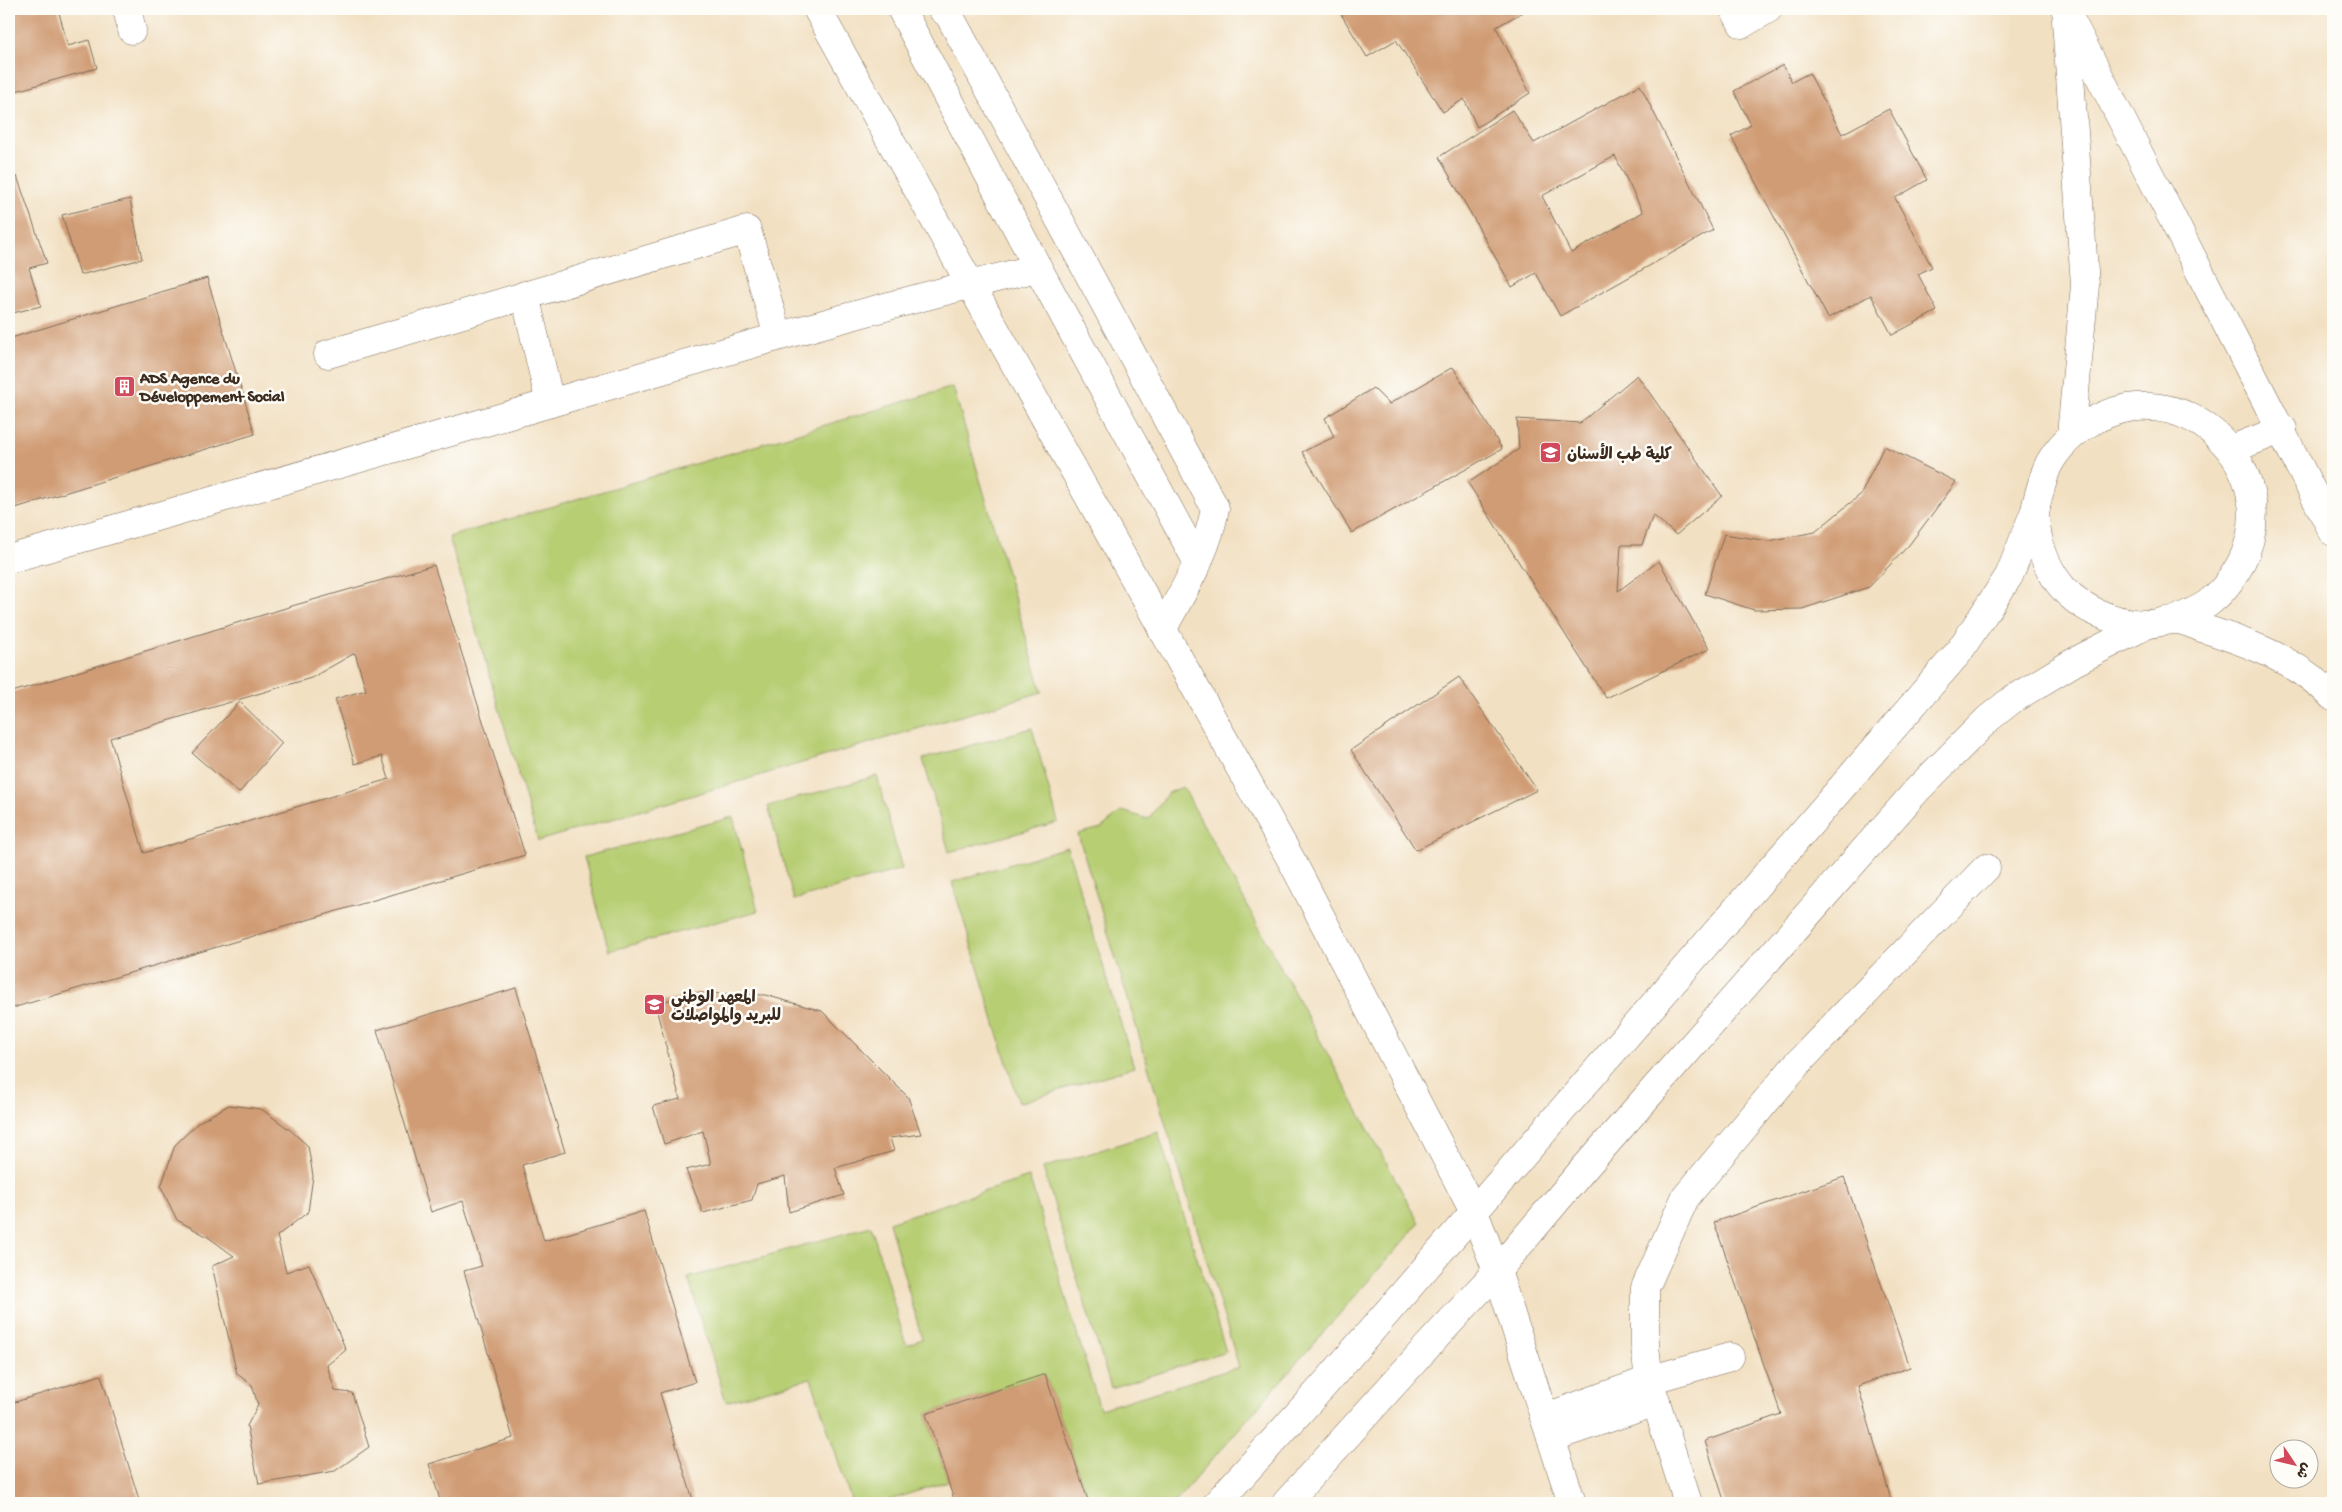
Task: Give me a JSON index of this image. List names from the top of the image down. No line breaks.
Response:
{"places":{"building":["ADS Agence du Développement Social"],"school or university":["كلية طب الأسنان","المعهد الوطني للبريد والمواصلات"]},"north":"bottom right"}
